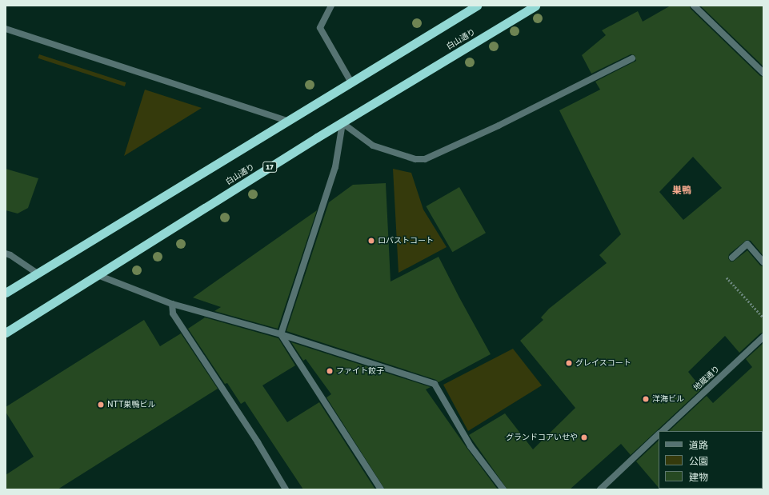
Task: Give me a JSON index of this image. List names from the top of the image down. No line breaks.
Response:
{"streets":{"highway":["白山通り","17"],"street":["地蔵通り"]},"districts":["巣鴨"],"places":["ロバストコート","グレイスコート","ファイト餃子","洋海ビル","NTT巣鴨ビル","グランドコアいせや"],"legend":["道路","公園","建物"]}
